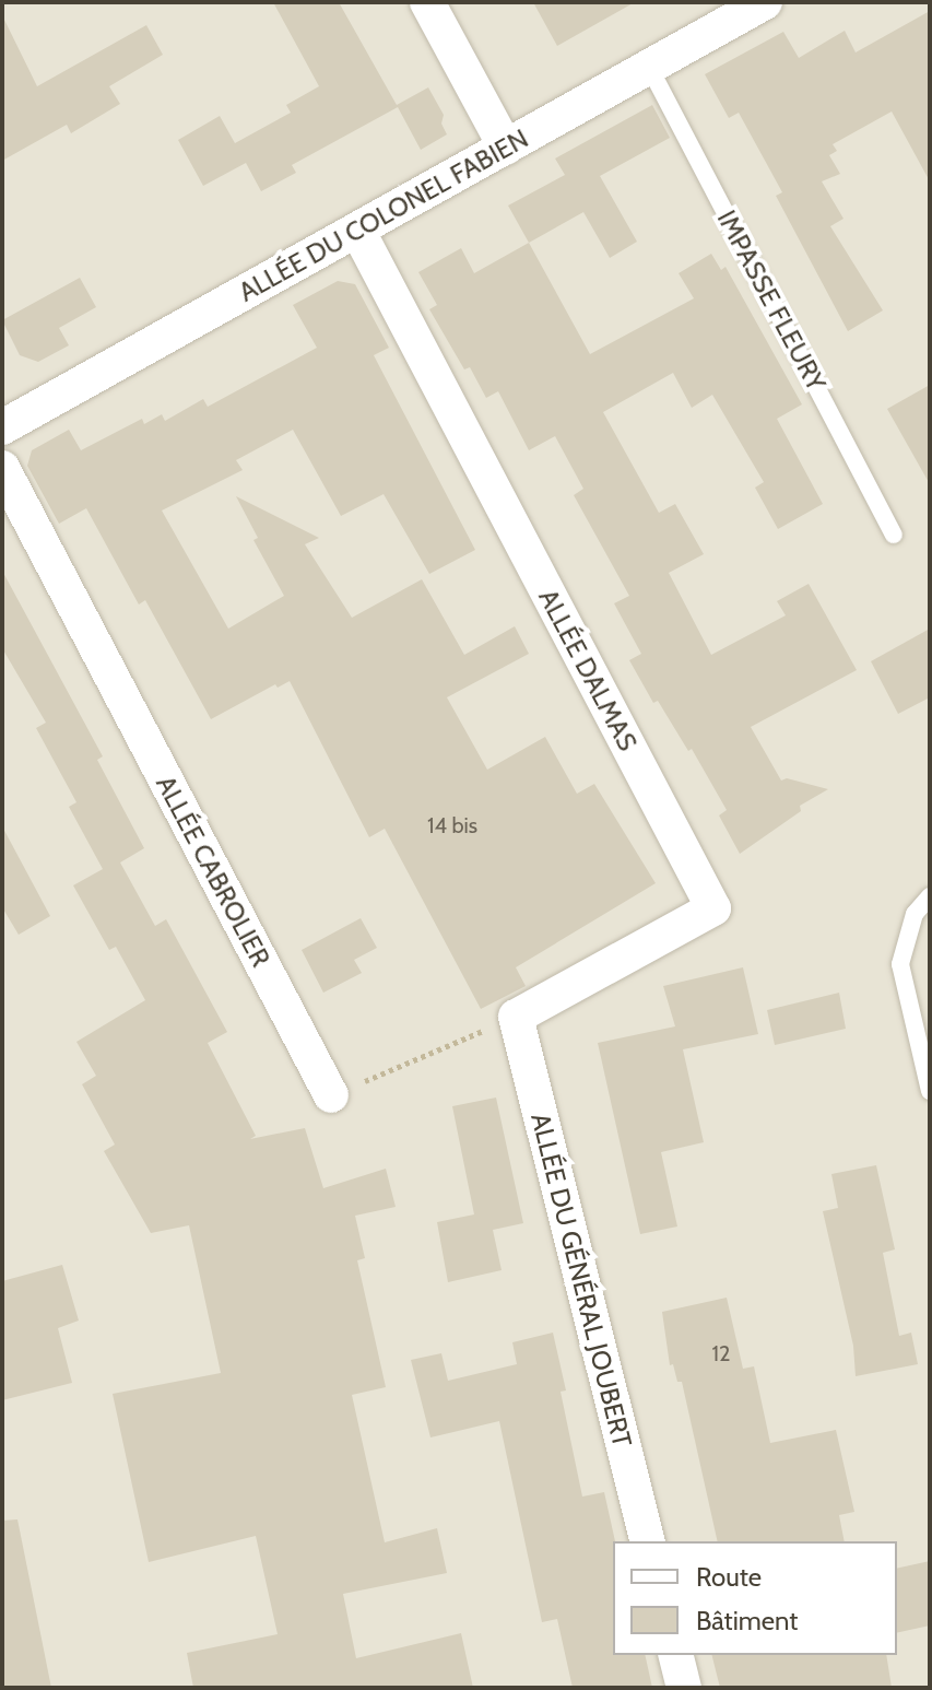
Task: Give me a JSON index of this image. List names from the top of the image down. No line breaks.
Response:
{"streets":{"street":["ALLÉE DU COLONEL FABIEN","ALLÉE DALMAS","ALLÉE CABROLIER","ALLÉE DU GÉNÉRAL JOUBERT"],"lane":["IMPASSE FLEURY"]},"crossings":[["ALLÉE DU COLONEL FABIEN","IMPASSE FLEURY"],["ALLÉE DU COLONEL FABIEN","ALLÉE DALMAS"],["ALLÉE DALMAS","ALLÉE DU GÉNÉRAL JOUBERT"]],"house_numbers":["14 bis","12"],"legend":["Route","Bâtiment"]}
